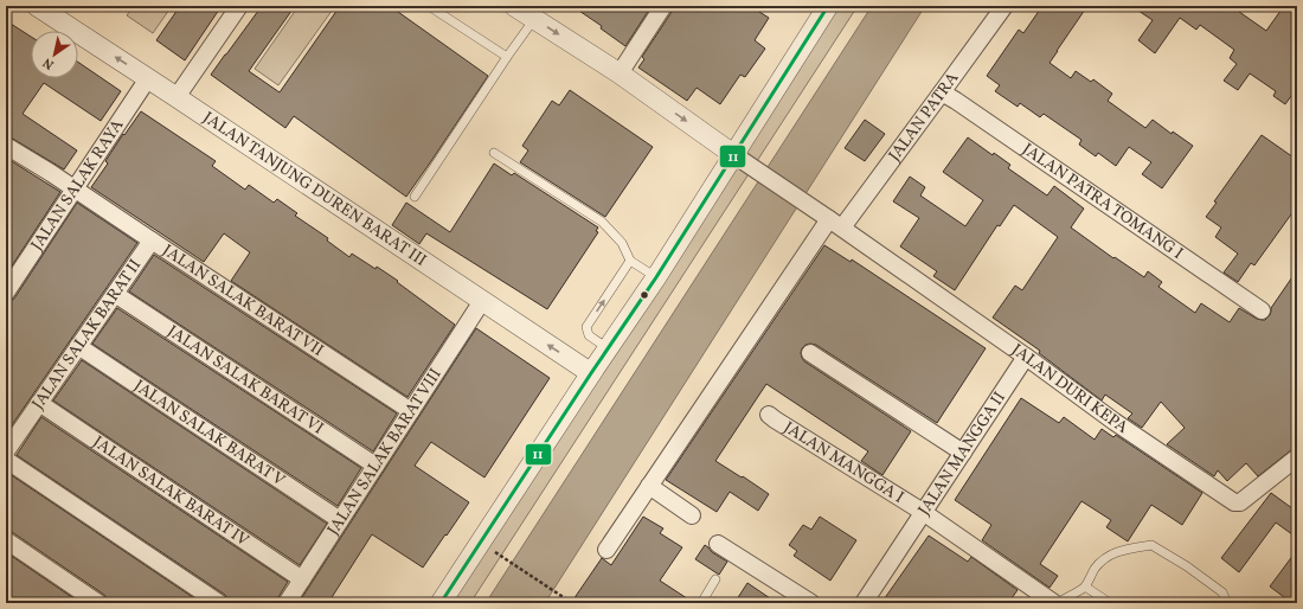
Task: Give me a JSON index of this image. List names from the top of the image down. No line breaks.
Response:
{"streets":{"street":["JALAN PATRA","JALAN SALAK RAYA","JALAN TANJUNG DUREN BARAT III","JALAN PATRA TOMANG I","JALAN SALAK BARAT VII","JALAN SALAK BARAT II","JALAN SALAK BARAT VI","JALAN DURI KEPA","JALAN SALAK BARAT V","JALAN SALAK BARAT VIII","JALAN MANGGA II","JALAN MANGGA I","JALAN SALAK BARAT IV"]},"crossings":[["JALAN PATRA","JALAN PATRA TOMANG I"],["JALAN PATRA","JALAN DURI KEPA"],["JALAN SALAK RAYA","JALAN TANJUNG DUREN BARAT III"],["JALAN SALAK RAYA","JALAN SALAK BARAT VII"],["JALAN TANJUNG DUREN BARAT III","JALAN SALAK BARAT VIII"],["JALAN SALAK BARAT VII","JALAN SALAK BARAT II"],["JALAN SALAK BARAT VII","JALAN SALAK BARAT VIII"],["JALAN SALAK BARAT II","JALAN SALAK BARAT VI"],["JALAN SALAK BARAT II","JALAN SALAK BARAT V"],["JALAN SALAK BARAT II","JALAN SALAK BARAT IV"],["JALAN SALAK BARAT VI","JALAN SALAK BARAT VIII"],["JALAN DURI KEPA","JALAN MANGGA II"],["JALAN SALAK BARAT V","JALAN SALAK BARAT VIII"],["JALAN SALAK BARAT VIII","JALAN SALAK BARAT IV"],["JALAN MANGGA II","JALAN MANGGA I"]],"one_way":["JALAN TANJUNG DUREN BARAT III"],"lines":["transit line 11"],"north":"bottom left"}
